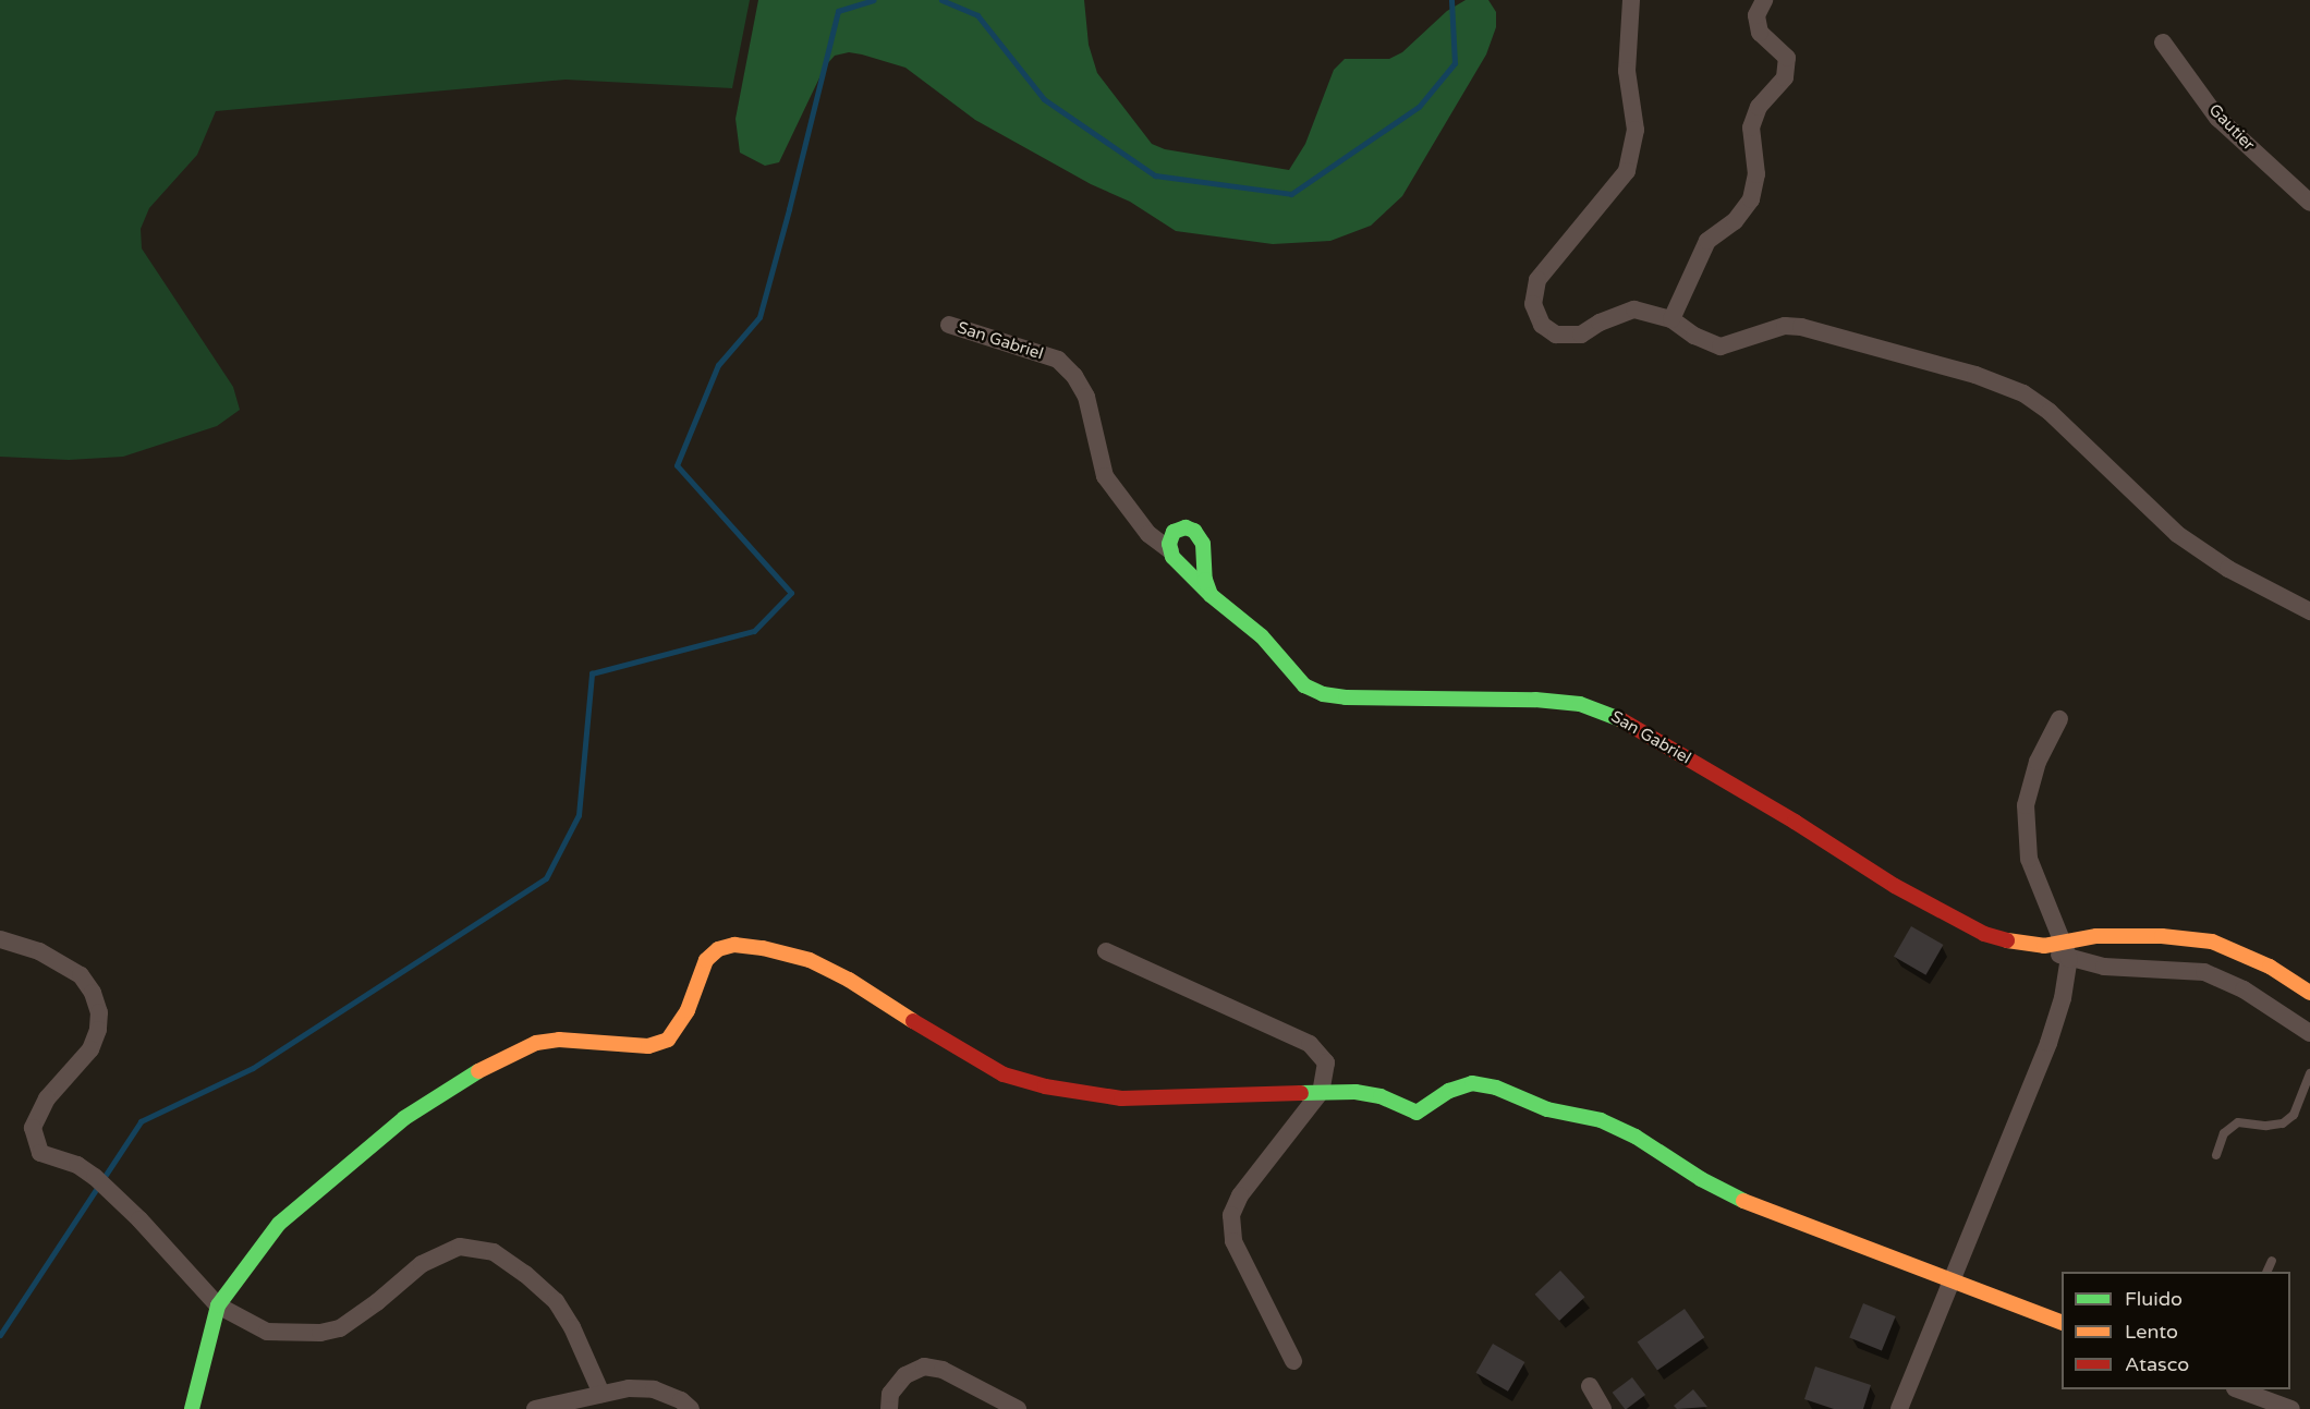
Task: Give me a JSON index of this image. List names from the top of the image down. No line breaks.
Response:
{"streets":{"street":["Gautier","San Gabriel"]},"legend":["Fluido","Lento","Atasco"]}
